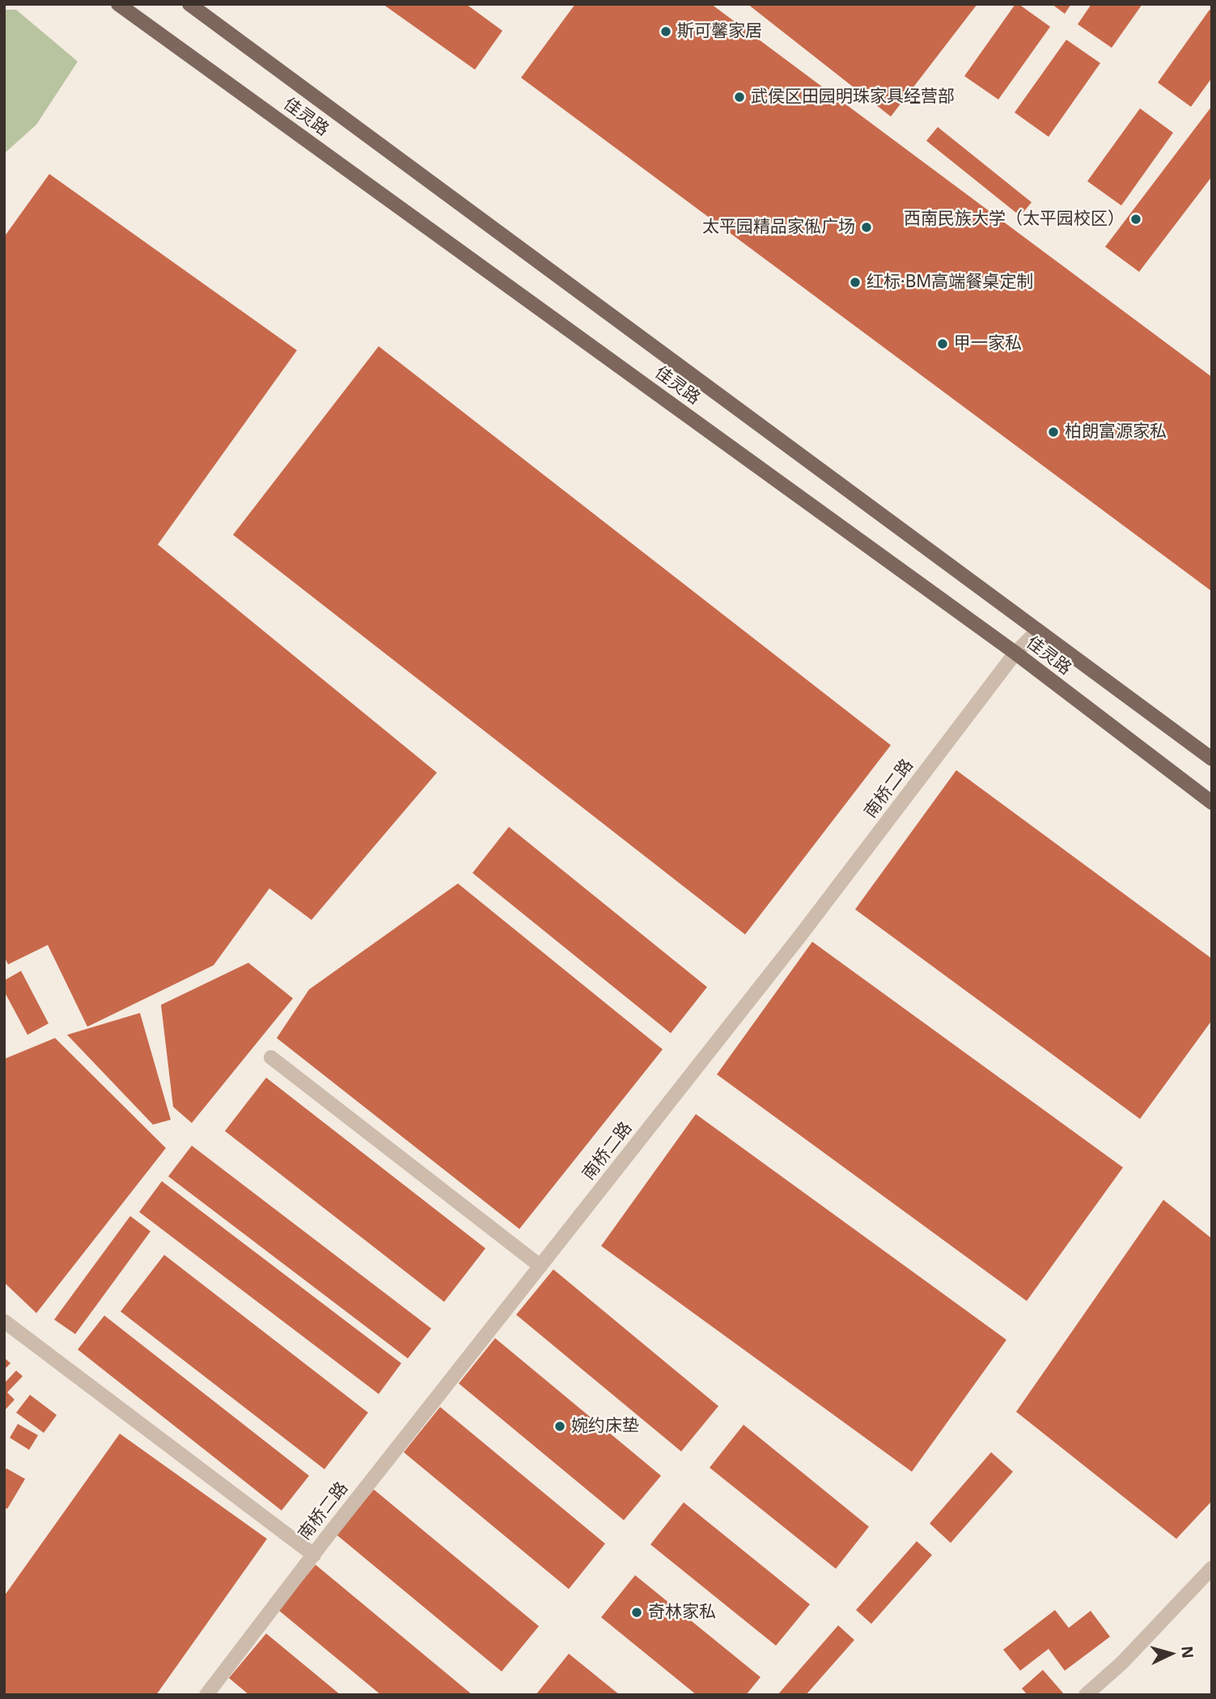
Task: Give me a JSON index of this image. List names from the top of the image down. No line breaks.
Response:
{"streets":{"main road":["佳灵路"],"street":["南桥二路"]},"crossings":[["佳灵路","南桥二路"]],"places":["斯可馨家居","武侯区田园明珠家具经营部","西南民族大学（太平园校区）","太平园精品家俬广场","红标·BM高端餐桌定制","甲一家私","柏朗富源家私","婉约床垫","奇林家私"],"north":"right"}
